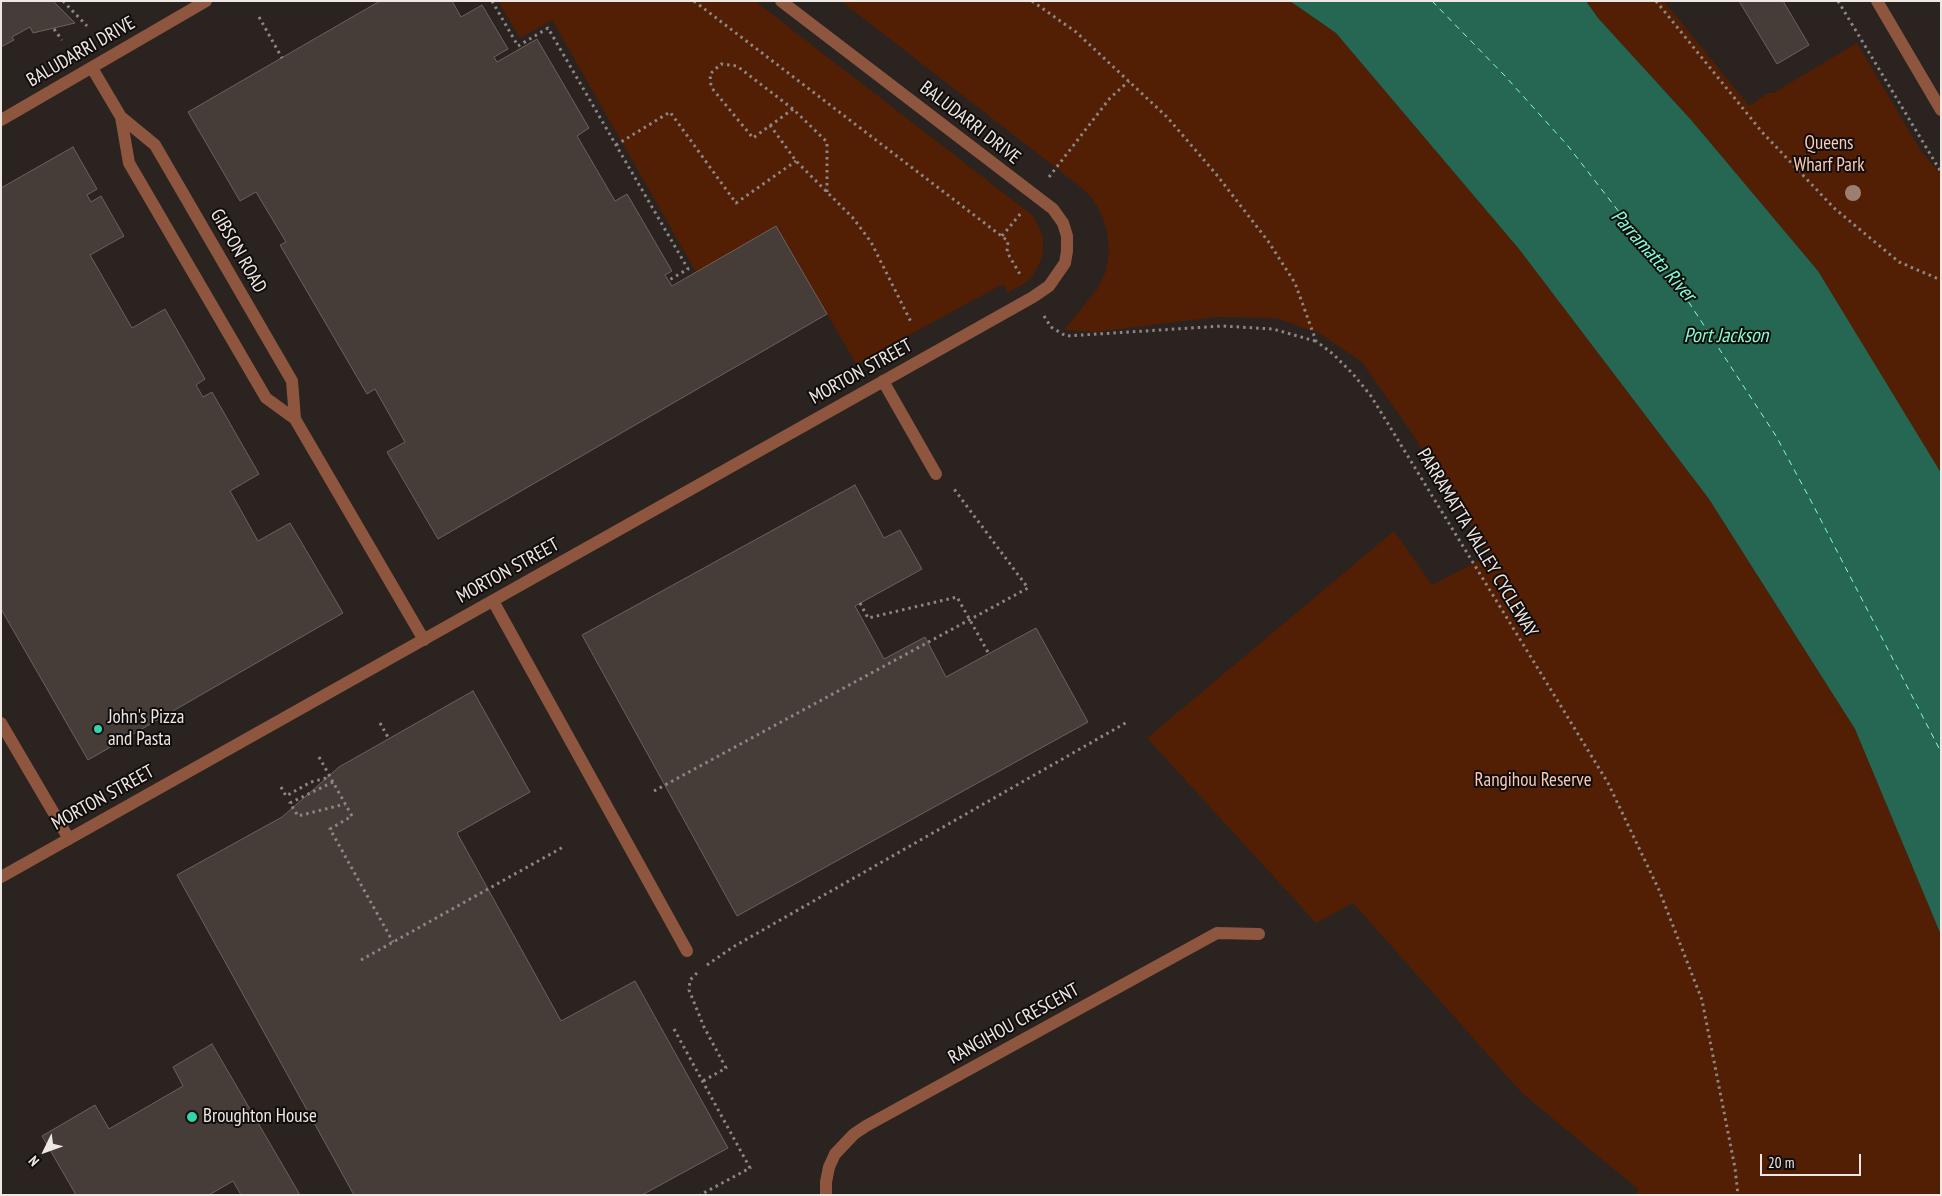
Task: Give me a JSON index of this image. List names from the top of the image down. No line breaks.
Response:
{"streets":{"street":["BALUDARRI DRIVE","GIBSON ROAD","MORTON STREET","RANGIHOU CRESCENT"],"path":["PARRAMATTA VALLEY CYCLEWAY"]},"crossings":[["BALUDARRI DRIVE","GIBSON ROAD"],["BALUDARRI DRIVE","MORTON STREET"],["GIBSON ROAD","MORTON STREET"]],"water":["Parramatta River","Port Jackson"],"parks":["Queens Wharf Park","Rangihou Reserve"],"places":["John's Pizza and Pasta","Broughton House"],"scale_bar":"20 m","north":"bottom left"}
